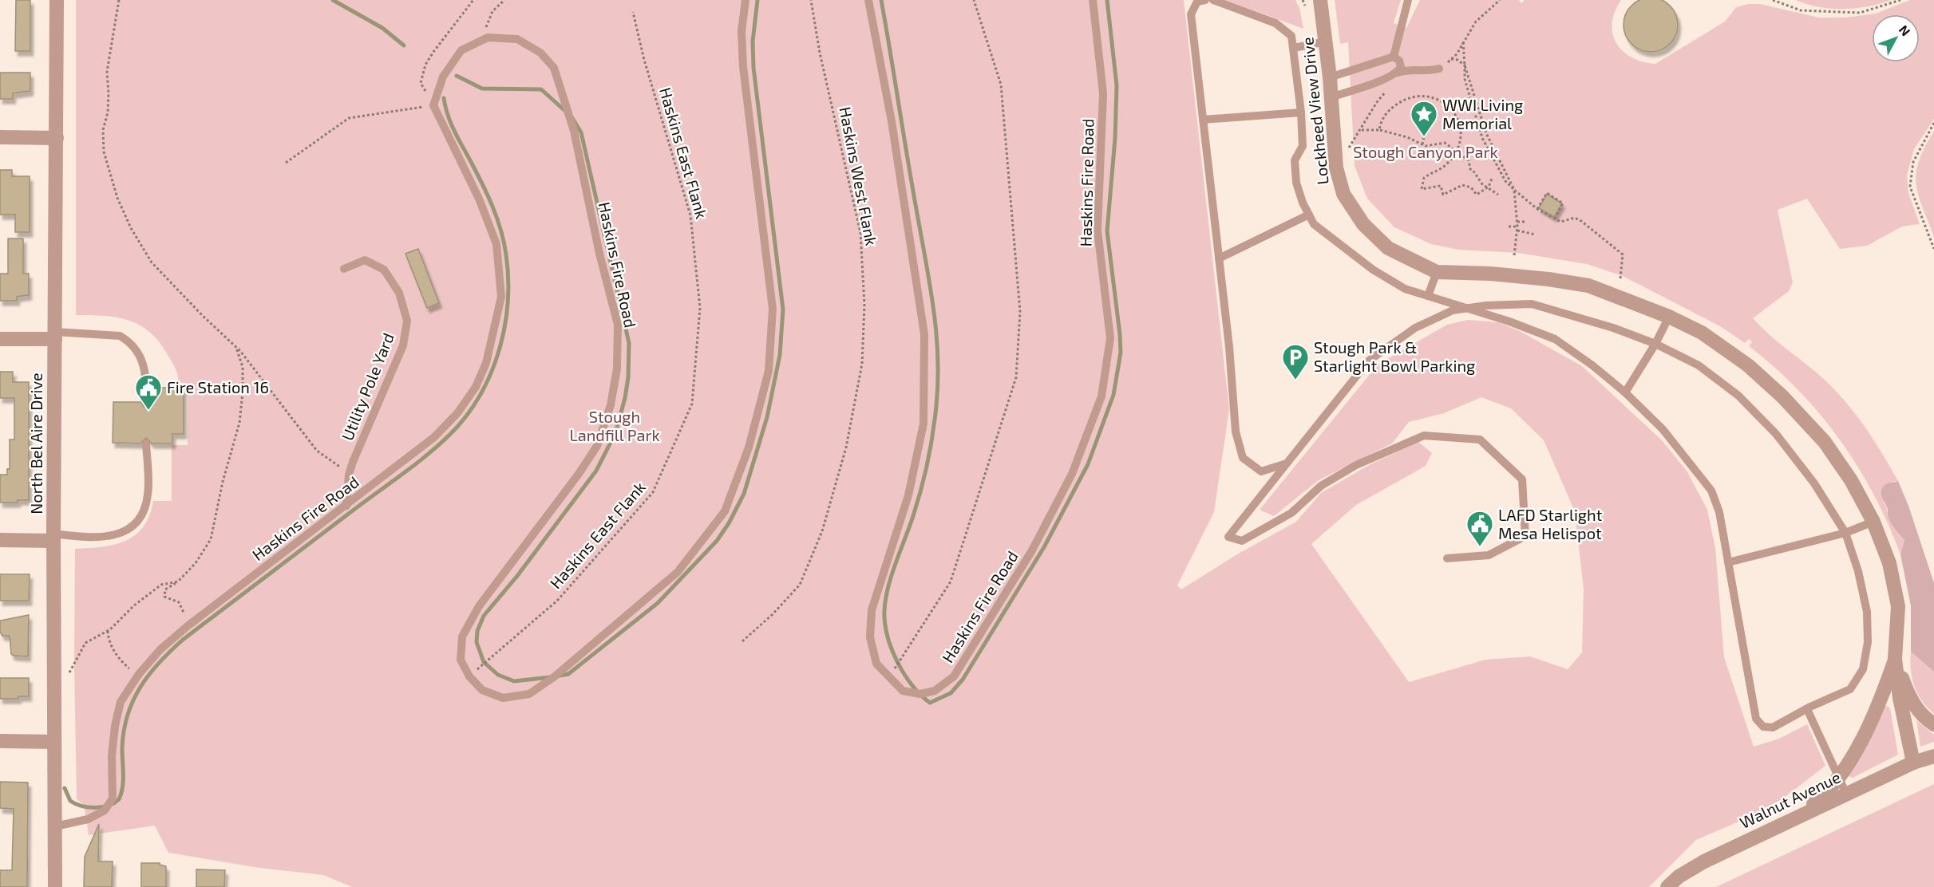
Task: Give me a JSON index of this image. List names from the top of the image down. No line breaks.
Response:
{"streets":{"street":["Lockheed View Drive","North Bel Aire Drive","Walnut Avenue"],"lane":["Haskins Fire Road","Utility Pole Yard"],"path":["Haskins East Flank","Haskins West Flank"]},"crossings":[["Lockheed View Drive","Walnut Avenue"],["Haskins East Flank","Haskins Fire Road"],["Haskins Fire Road","Utility Pole Yard"],["Haskins Fire Road","North Bel Aire Drive"]],"parks":["Stough Canyon Park","Stough Landfill Park"],"places":{"place":["WWI Living Memorial"],"parking":["Stough Park & Starlight Bowl Parking"],"public building":["Fire Station 16","LAFD Starlight Mesa Helispot"]},"north":"top right"}
